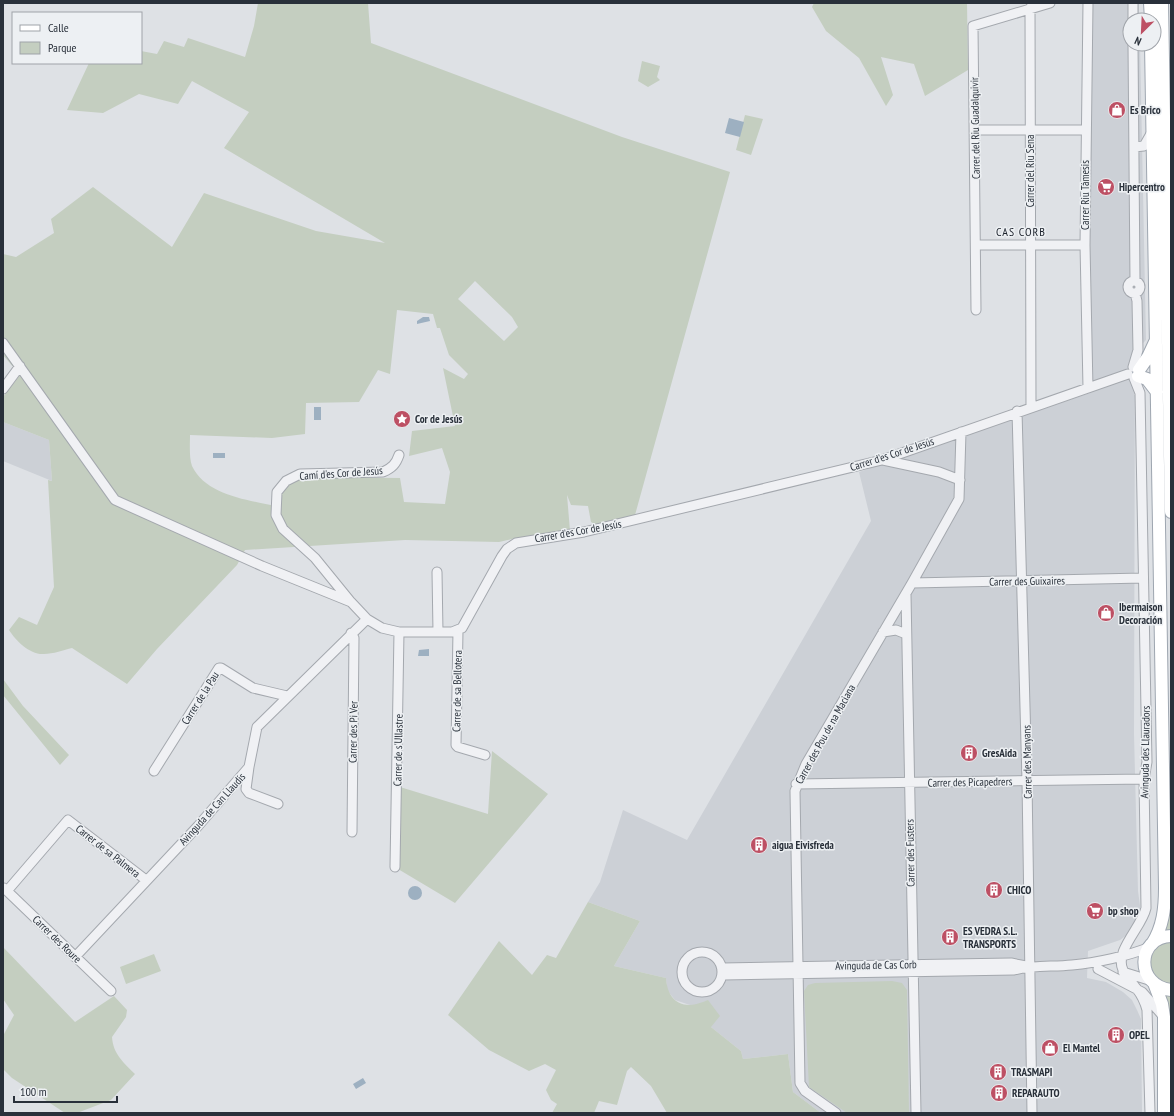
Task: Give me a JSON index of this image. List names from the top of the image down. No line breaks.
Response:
{"streets":{"street":["Carrer del Riu Guadalquivir","Carrer del Riu Sena","Carrer Riu Támesis","Carrer d'es Cor de Jesús","Camí d'es Cor de Jesús","Carrer des Guixaires","Carrer de sa Bellotera","Carrer de la Pau","Carrer des Pi Ver","Carrer des Pou de na Maciana","Carrer de s'Ullastre","Avinguda des Llauradors","Carrer des Manyans","Carrer des Picapedrers","Avinguda de Can Llaudis","Carrer de sa Palmera","Carrer des Fusters","Carrer des Roure","Avinguda de Cas Corb"]},"crossings":[["Carrer del Riu Guadalquivir","Carrer del Riu Sena"],["Carrer del Riu Sena","Carrer d'es Cor de Jesús"],["Carrer Riu Támesis","Carrer d'es Cor de Jesús"],["Carrer d'es Cor de Jesús","Carrer de sa Bellotera"],["Carrer d'es Cor de Jesús","Carrer des Pou de na Maciana"],["Carrer d'es Cor de Jesús","Carrer des Manyans"],["Carrer des Guixaires","Carrer des Pou de na Maciana"],["Carrer des Guixaires","Avinguda des Llauradors"],["Carrer des Guixaires","Carrer des Manyans"],["Carrer de la Pau","Avinguda de Can Llaudis"],["Carrer des Pi Ver","Avinguda de Can Llaudis"],["Carrer des Pou de na Maciana","Carrer des Picapedrers"],["Carrer des Pou de na Maciana","Carrer des Fusters"],["Carrer des Pou de na Maciana","Avinguda de Cas Corb"],["Avinguda des Llauradors","Carrer des Picapedrers"],["Carrer des Manyans","Carrer des Picapedrers"],["Carrer des Manyans","Avinguda de Cas Corb"],["Carrer des Picapedrers","Carrer des Fusters"],["Avinguda de Can Llaudis","Carrer de sa Palmera"],["Avinguda de Can Llaudis","Carrer des Roure"],["Carrer de sa Palmera","Carrer des Roure"],["Carrer des Fusters","Avinguda de Cas Corb"]],"districts":["CAS CORB"],"places":{"shop":["Es Brico","Ibermaison Decoración","El Mantel"],"supermarket":["Hipercentro","bp shop"],"place":["Cor de Jesús"],"building":["GresAida","aigua Eivisfreda","CHICO","ES VEDRA S.L. TRANSPORTS","OPEL","TRASMAPI","REPARAUTO"]},"legend":["Calle","Parque"],"scale_bar":"100 m","north":"bottom left"}
